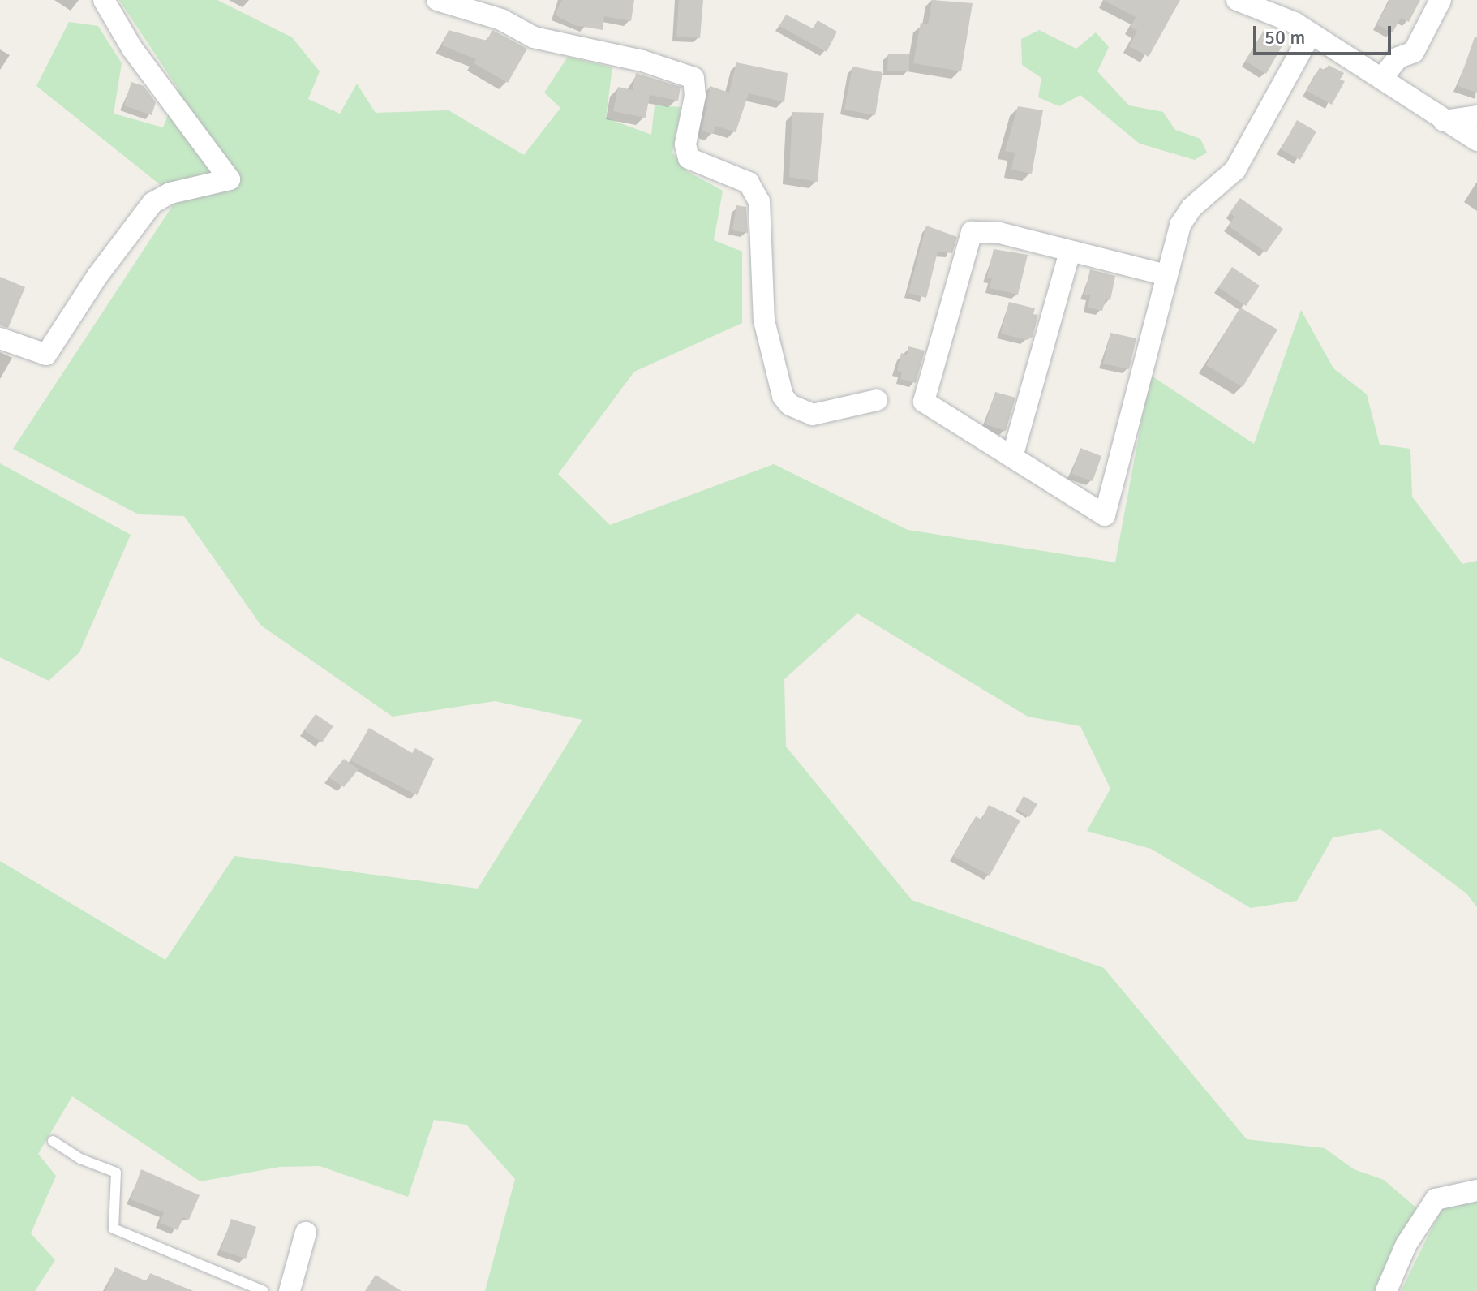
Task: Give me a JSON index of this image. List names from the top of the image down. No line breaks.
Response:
{"scale_bar":"50 m"}
